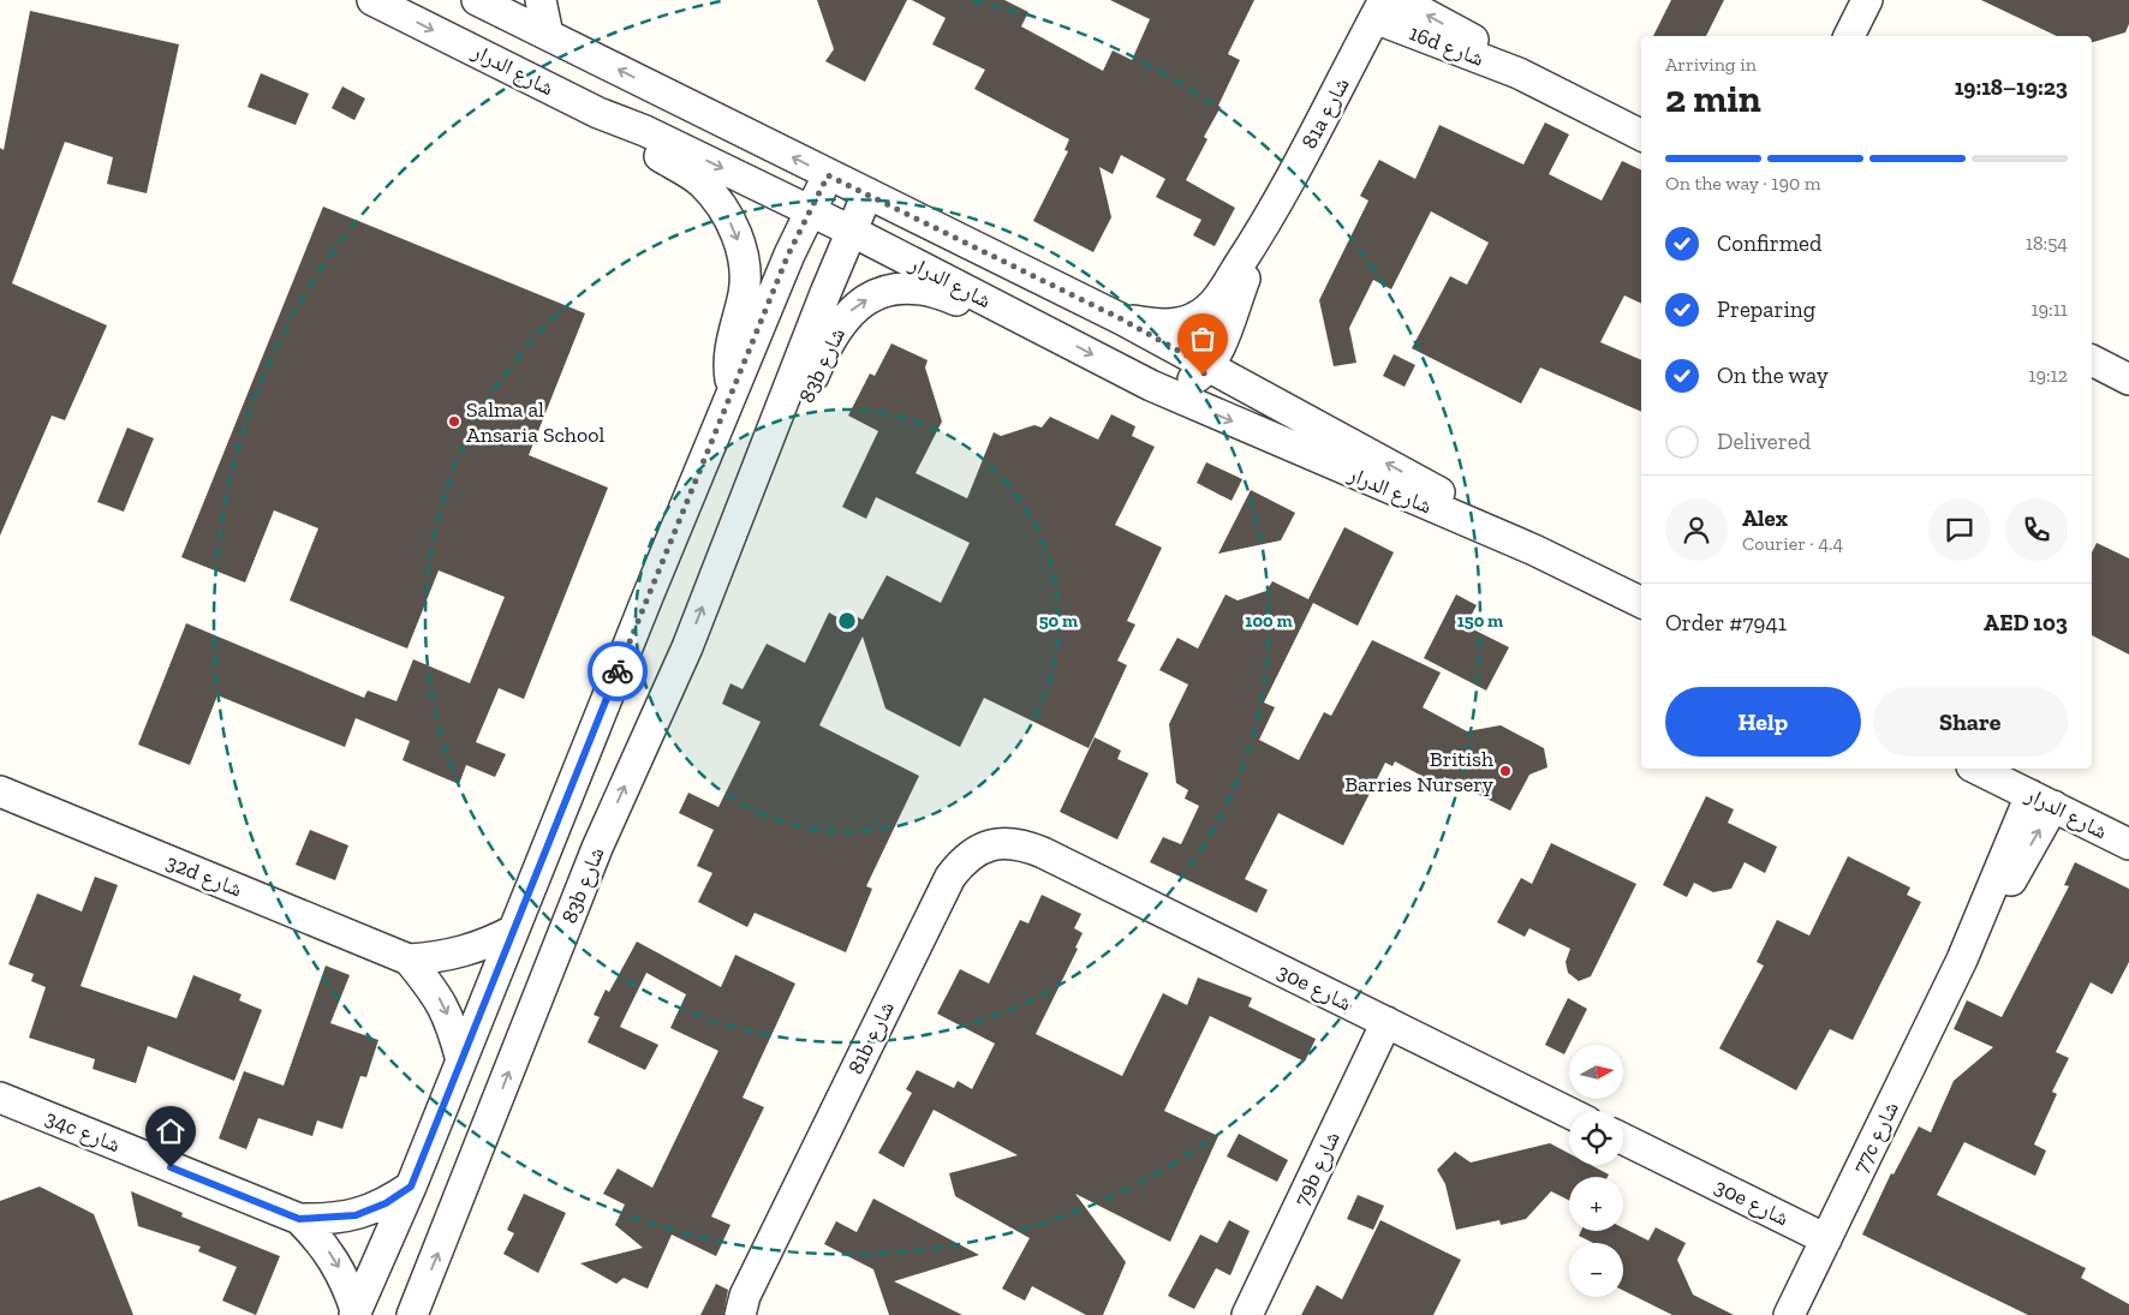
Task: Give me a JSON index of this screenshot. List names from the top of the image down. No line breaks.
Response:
{"streets":{"street":["16d شارع","شارع الدرار","81a شارع","83b شارع","32d شارع","30e شارع","81b شارع","34c شارع","77c شارع","79b شارع"]},"crossings":[["16d شارع","81a شارع"],["شارع الدرار","81a شارع"],["شارع الدرار","83b شارع"],["شارع الدرار","77c شارع"],["30e شارع","81b شارع"],["30e شارع","77c شارع"],["30e شارع","79b شارع"]],"places":["Salma al Ansaria School","British Barries Nursery"],"north":"right","page":{"heading":["2 min","Arriving in","19:18–19:23"],"panel":["Alex","Courier · 4.4","Order #7941","AED 103"],"bar":"On the way · 190 m","list":[["Confirmed","18:54"],["Preparing","19:11"],["On the way","19:12"],"Delivered"],"buttons":["Help","Share"],"map_buttons":["+","−"]},"rings":["50 m","100 m","150 m"]}
